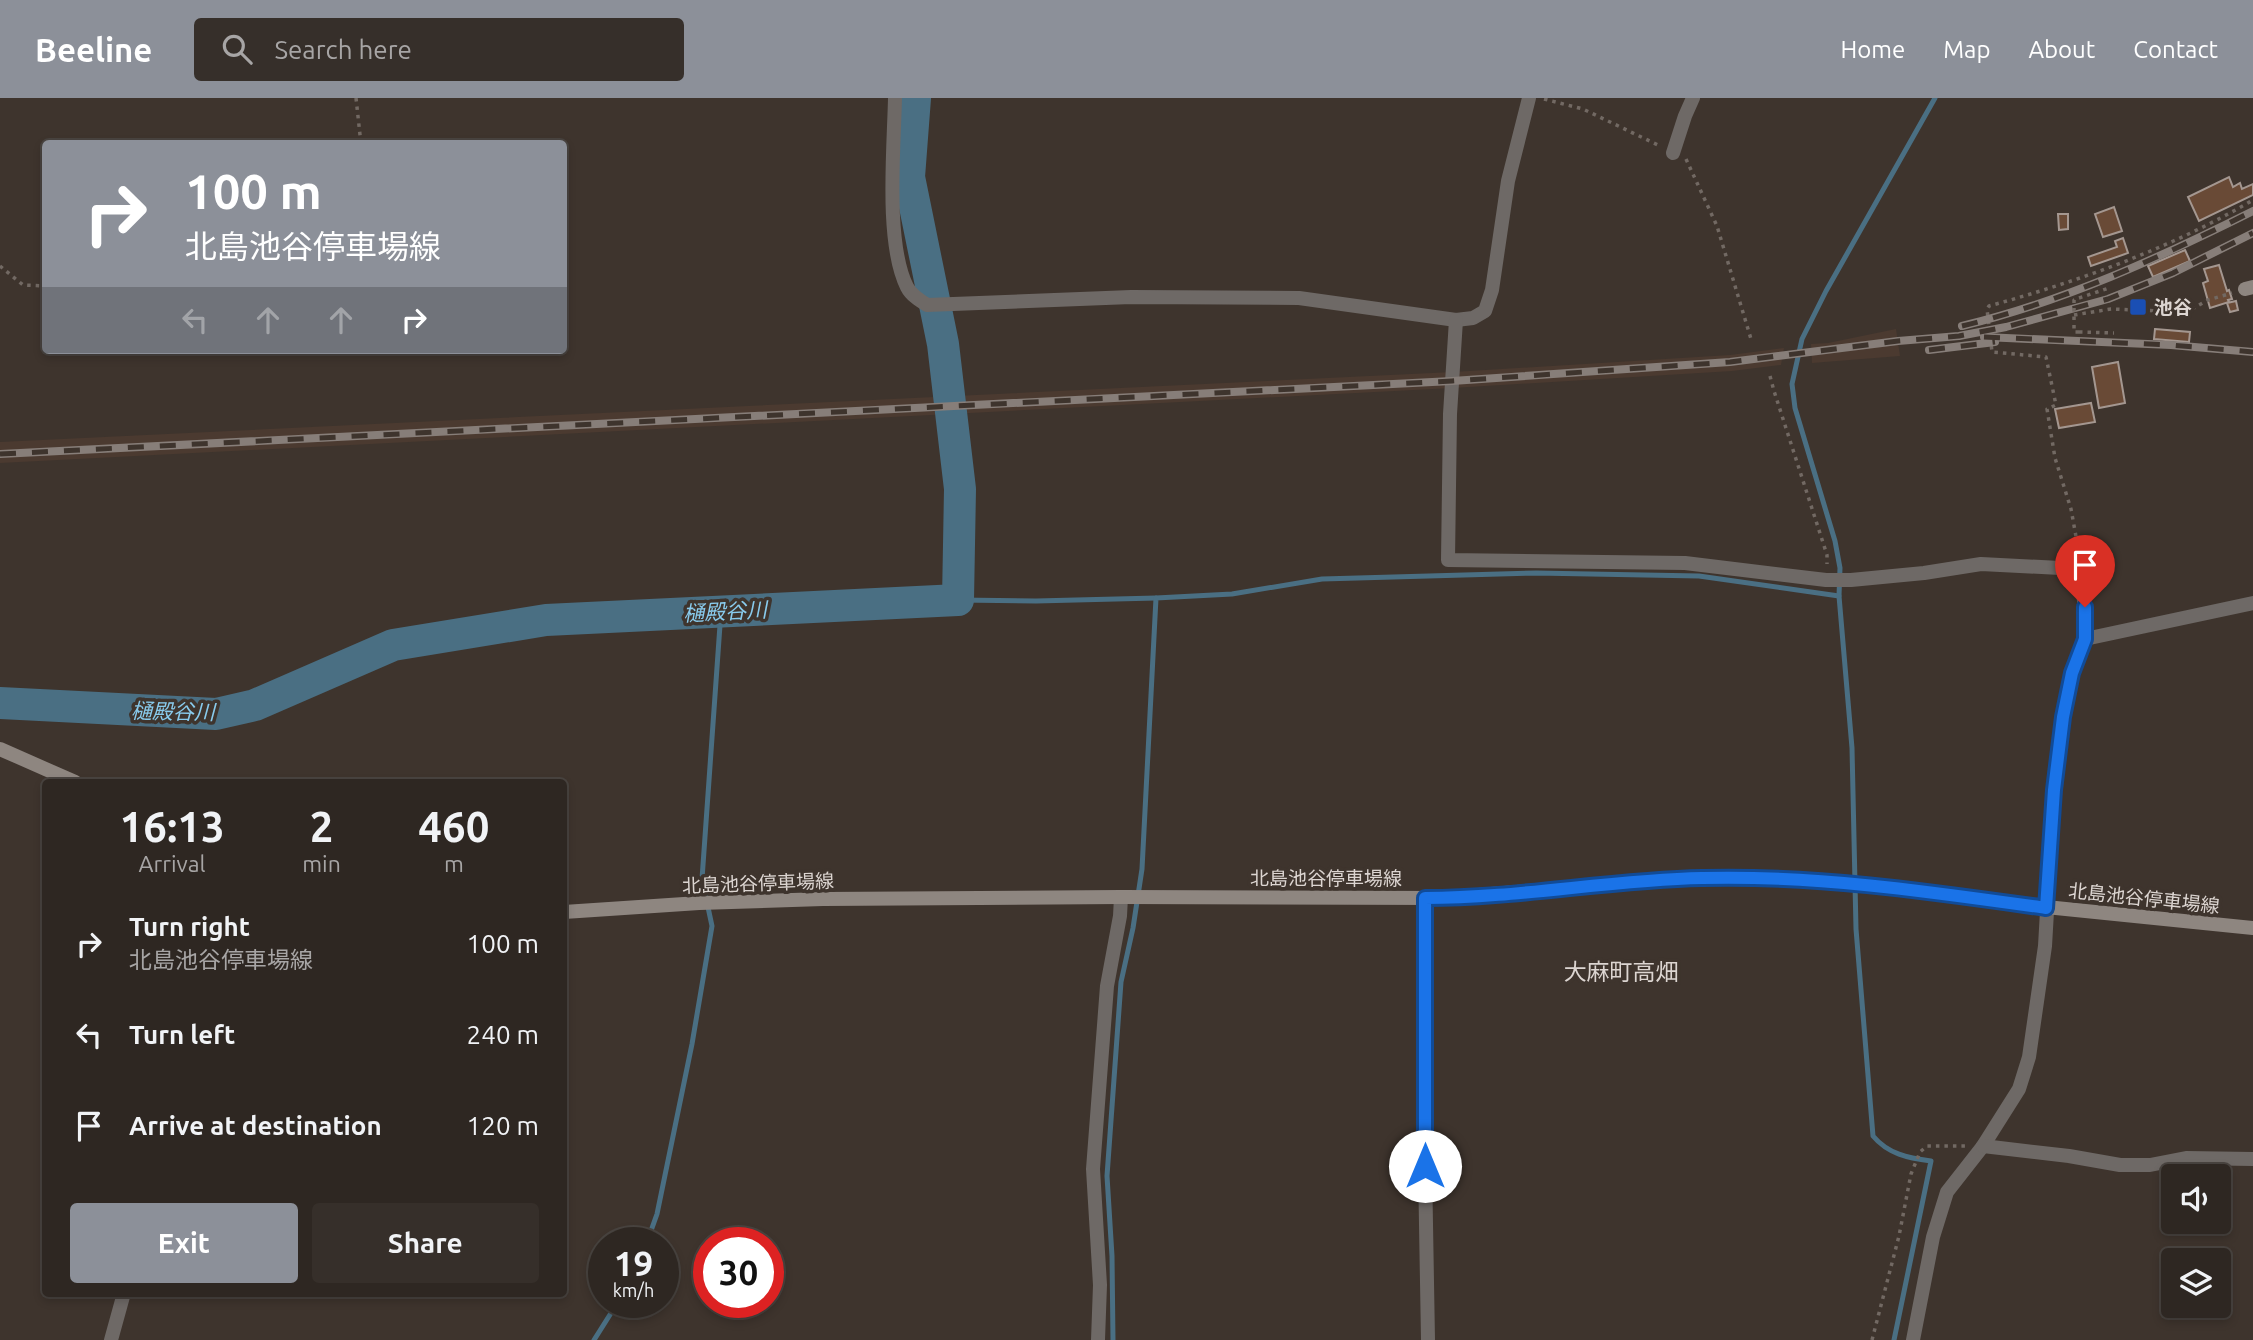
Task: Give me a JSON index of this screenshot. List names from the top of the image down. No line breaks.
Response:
{"streets":{"main road":["北島池谷停車場線"]},"districts":["大麻町高畑"],"water":["樋殿谷川"],"places":{"transit":["池谷"]},"page":{"header":"Beeline","search":"Search here","nav":["Home","Map","About","Contact"],"turn":["100 m","北島池谷停車場線"],"eta":["16:13","Arrival","2","min","460","m"],"list":[{"name":"Turn right","note":"北島池谷停車場線","value":"100 m"},{"name":"Turn left","value":"240 m"},{"name":"Arrive at destination","value":"120 m"}],"buttons":["Exit","Share"],"speed":"19 km/h","limit":"30"}}
